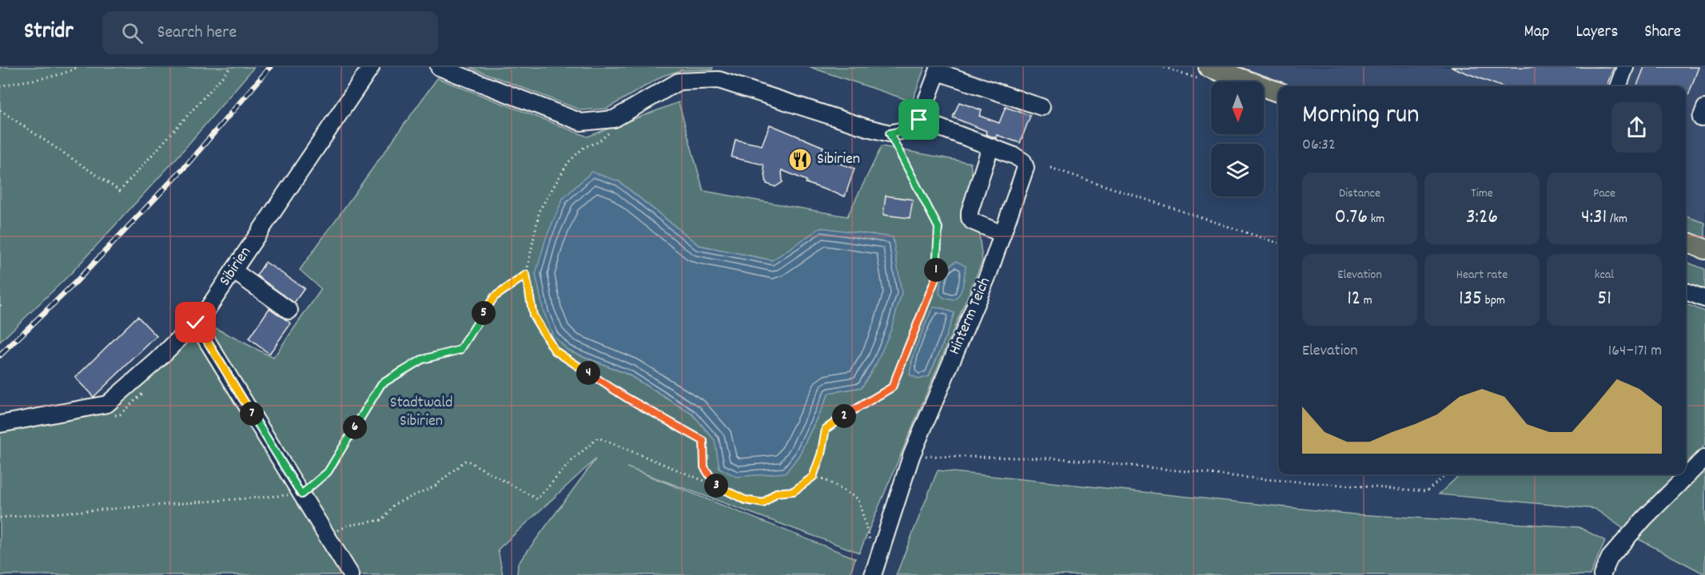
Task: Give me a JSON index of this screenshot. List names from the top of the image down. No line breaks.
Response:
{"streets":{"street":["Sibirien","Hinterm Teich"]},"parks":["Stadtwald Sibirien"],"places":{"restaurant":["Sibirien"]},"north":"bottom","page":{"header":"Stridr","search":"Search here","nav":["Map","Layers","Share"],"heading":["Morning run","06:32"],"stats":[["Distance","0.76 km"],["Time","3:26"],["Pace","4:31 /km"],["Elevation","12 m"],["Heart rate","135 bpm"],["kcal","51"]],"pins":["1","5","4","7","2","6","3"],"chart":["Elevation","164–171 m"]}}
